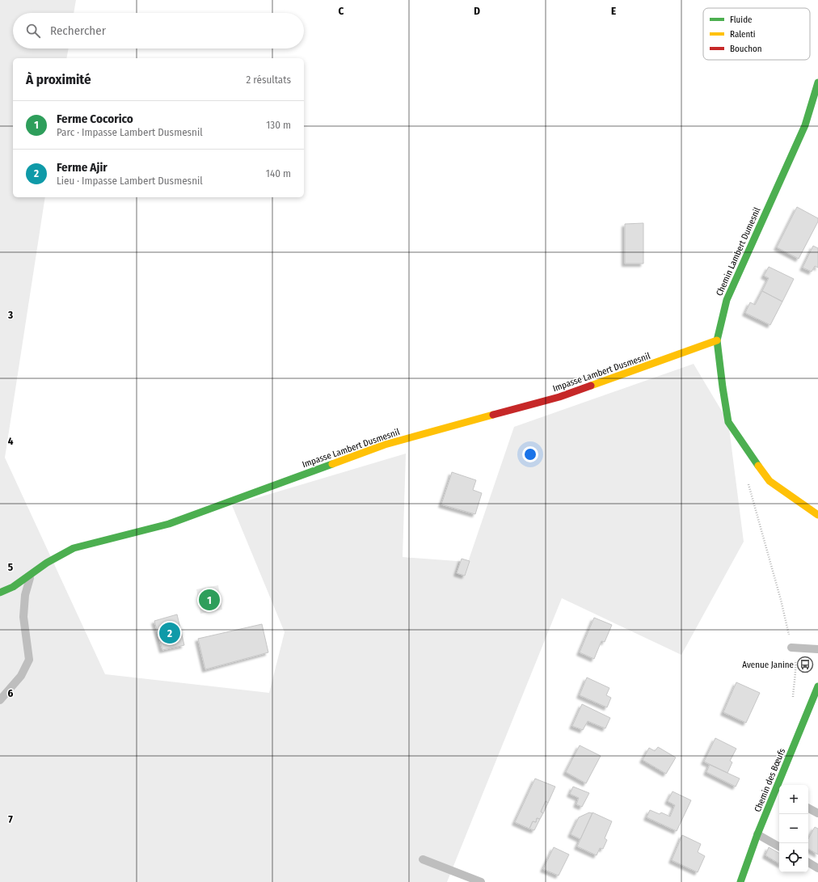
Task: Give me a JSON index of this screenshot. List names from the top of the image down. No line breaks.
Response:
{"streets":{"street":["Chemin Lambert Dumesnil","Impasse Lambert Dusmesnil","Chemin des Bœufs"]},"crossings":[["Chemin Lambert Dumesnil","Impasse Lambert Dusmesnil"]],"places":{"bus stop":["Avenue Janine"]},"legend":["Fluide","Ralenti","Bouchon"],"page":{"search":"Rechercher","heading":["À proximité","2 résultats"],"list":[{"mark":"1","name":"Ferme Cocorico","note":"Parc · Impasse Lambert Dusmesnil","value":"130 m"},{"mark":"2","name":"Ferme Ajir","note":"Lieu · Impasse Lambert Dusmesnil","value":"140 m"}],"pins":["1","2"],"map_buttons":["+","−"]},"grid":{"columns":["C","D","E"],"rows":["3","4","5","6","7"]}}
